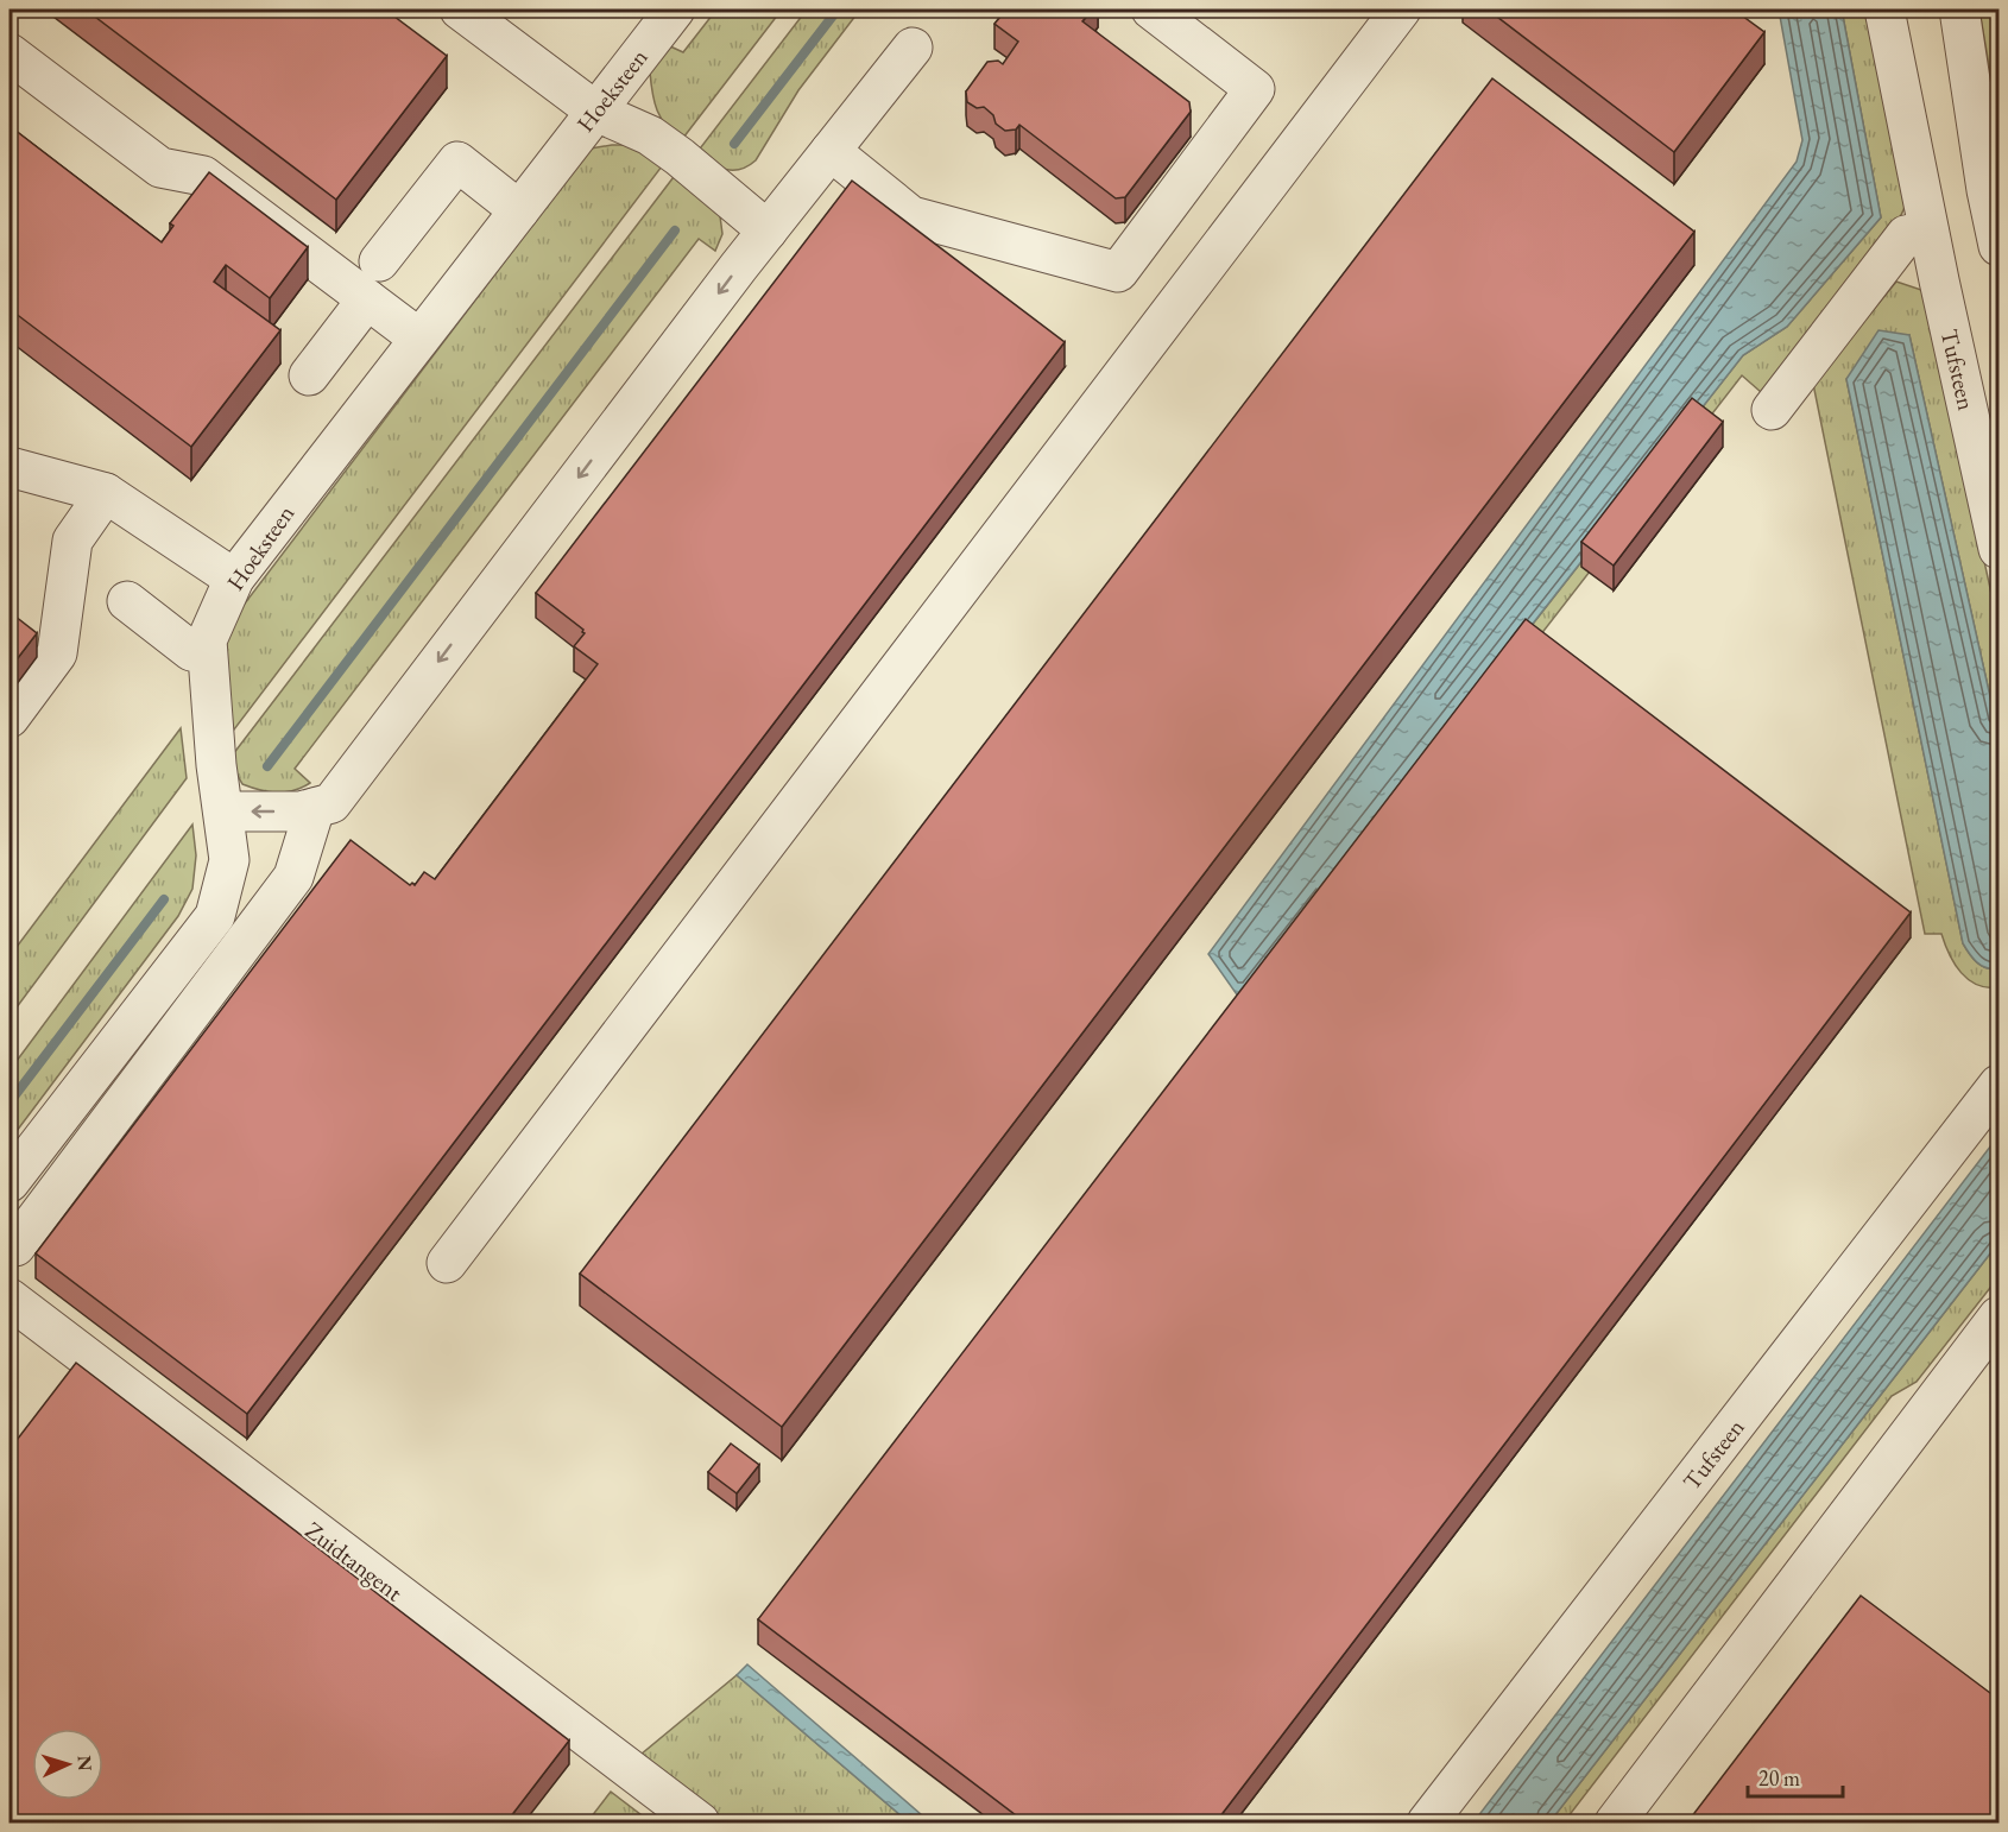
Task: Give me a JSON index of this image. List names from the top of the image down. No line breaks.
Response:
{"streets":{"street":["Hoeksteen","Tufsteen","Zuidtangent"]},"scale_bar":"20 m","north":"right"}
